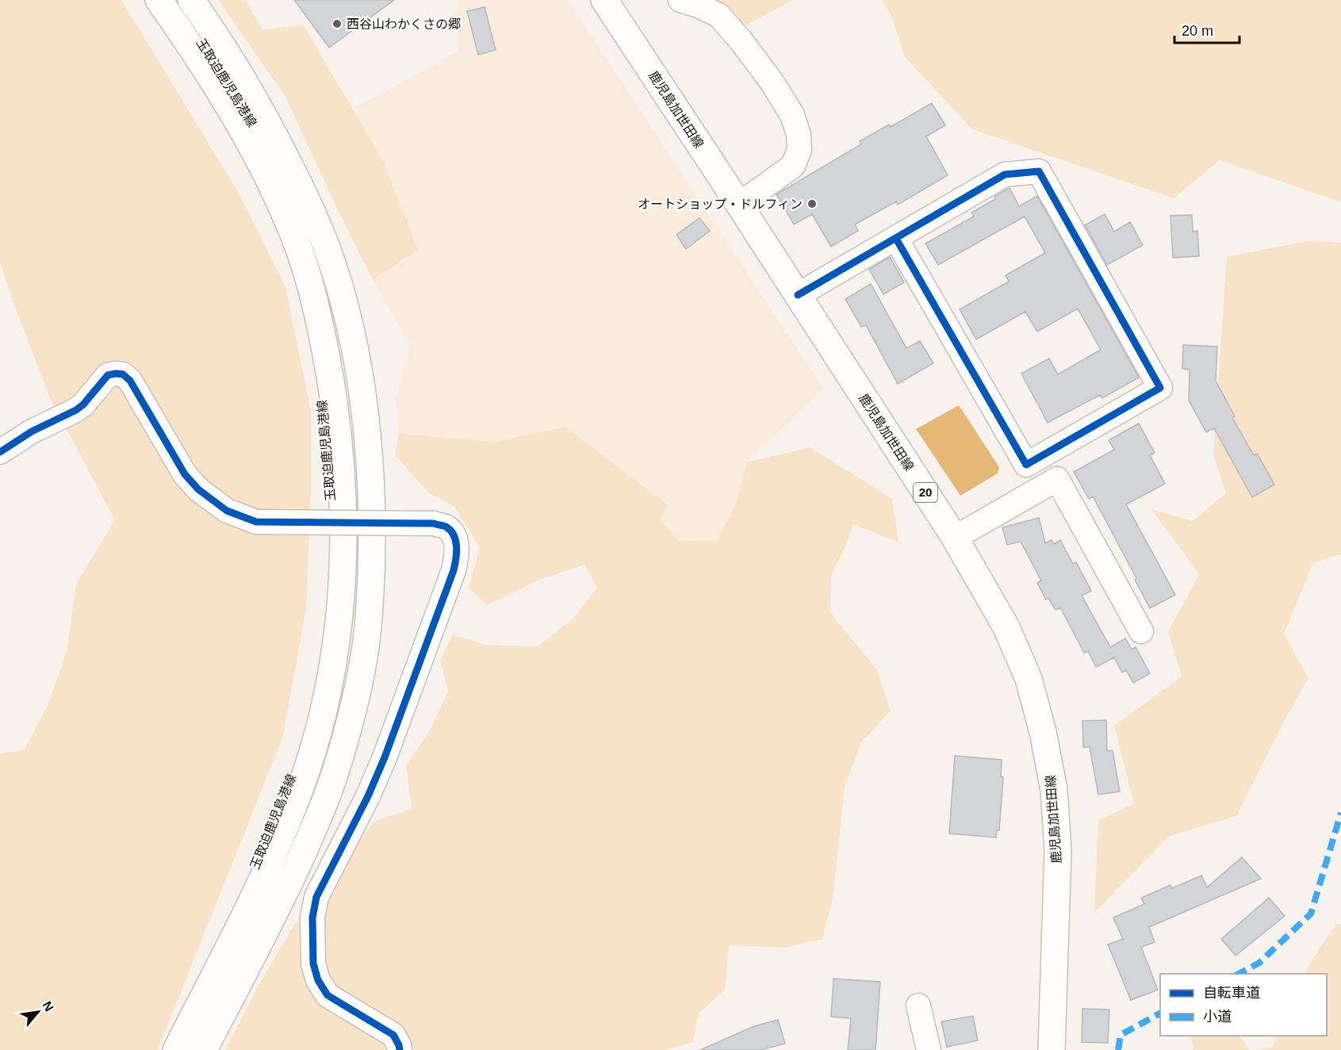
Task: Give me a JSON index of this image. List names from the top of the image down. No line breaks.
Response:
{"streets":{"main road":["玉取迫鹿児島港線","鹿児島加世田線","20"]},"places":["西谷山わかくさの郷","オートショップ・ドルフィン"],"legend":["自転車道","小道"],"scale_bar":"20 m","north":"top right"}
